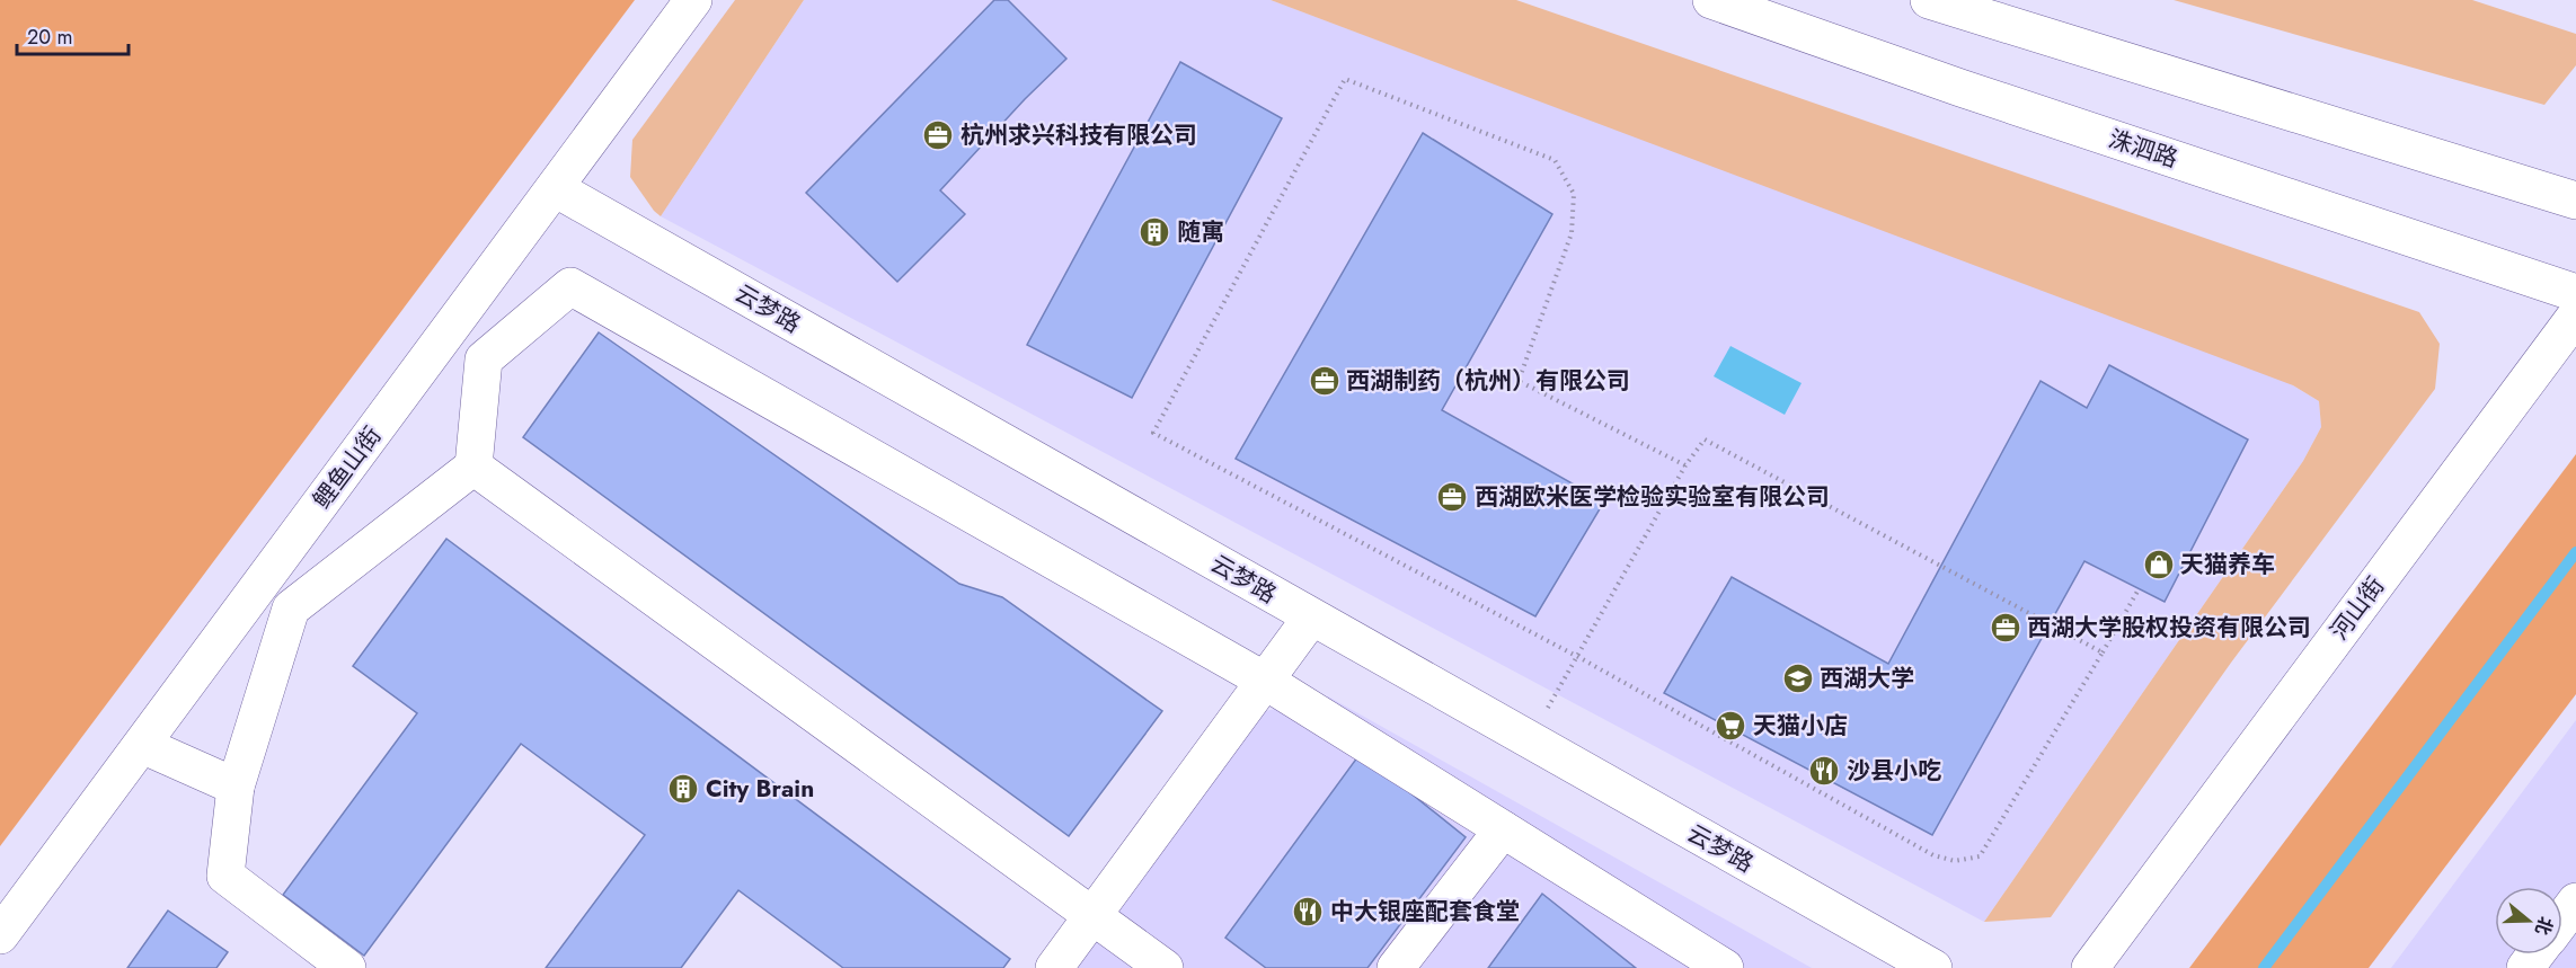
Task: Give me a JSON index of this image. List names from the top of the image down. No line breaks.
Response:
{"streets":{"street":["洙泗路","云梦路","鲤鱼山街","河山街"]},"crossings":[["云梦路","鲤鱼山街"]],"places":{"office":["杭州求兴科技有限公司","西湖制药（杭州）有限公司","西湖欧米医学检验实验室有限公司","西湖大学股权投资有限公司"],"building":["随寓","City Brain"],"shop":["天猫养车"],"school or university":["西湖大学"],"supermarket":["天猫小店"],"restaurant":["沙县小吃","中大银座配套食堂"]},"scale_bar":"20 m","north":"right"}
